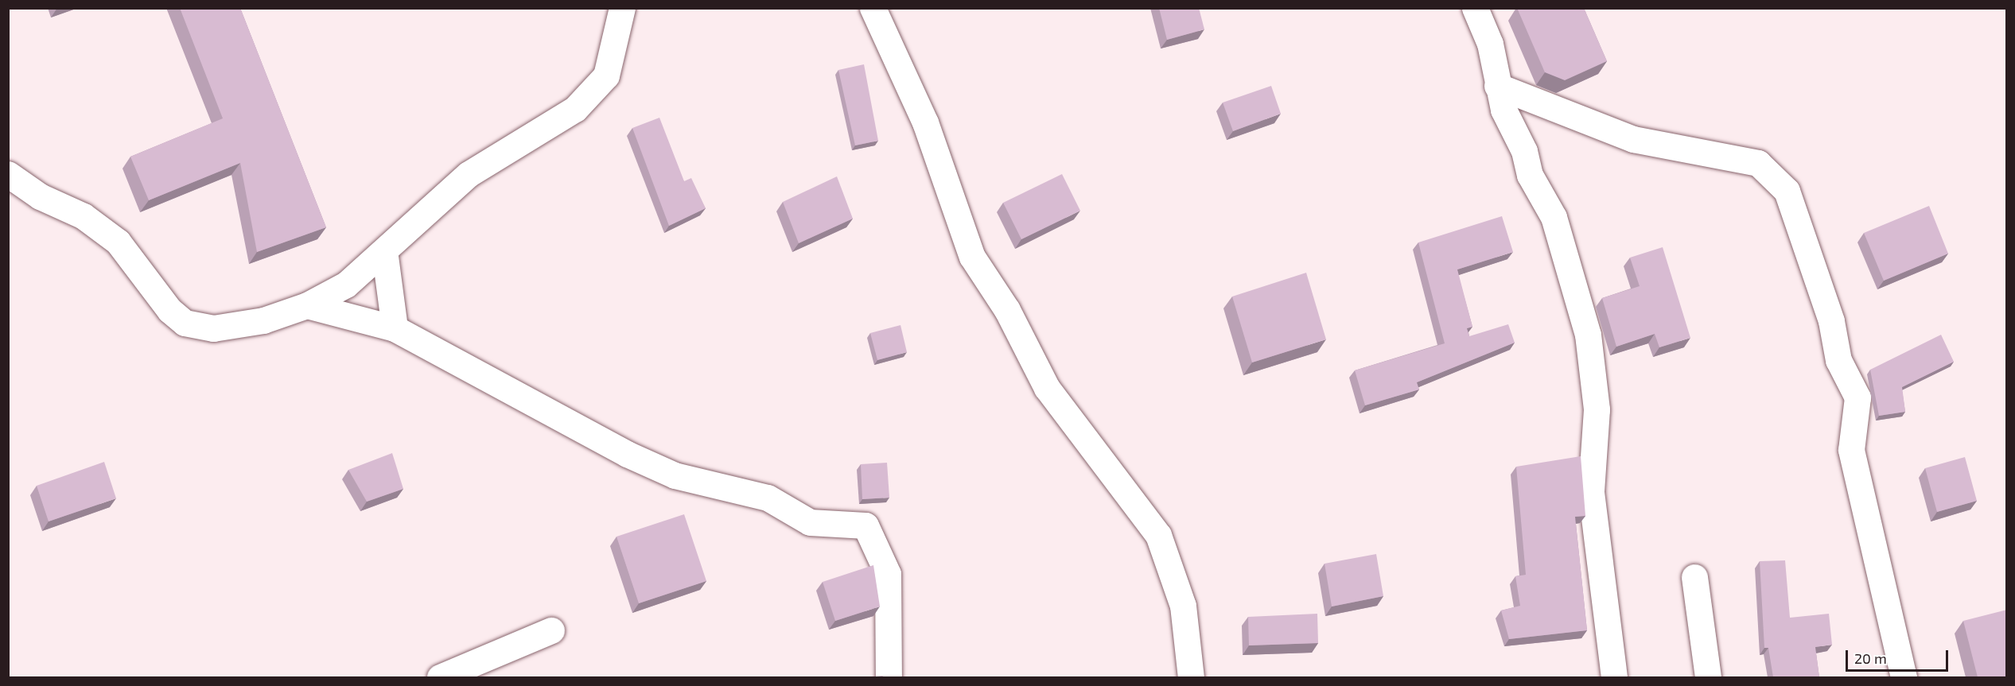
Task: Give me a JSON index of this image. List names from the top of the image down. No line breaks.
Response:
{"scale_bar":"20 m"}
